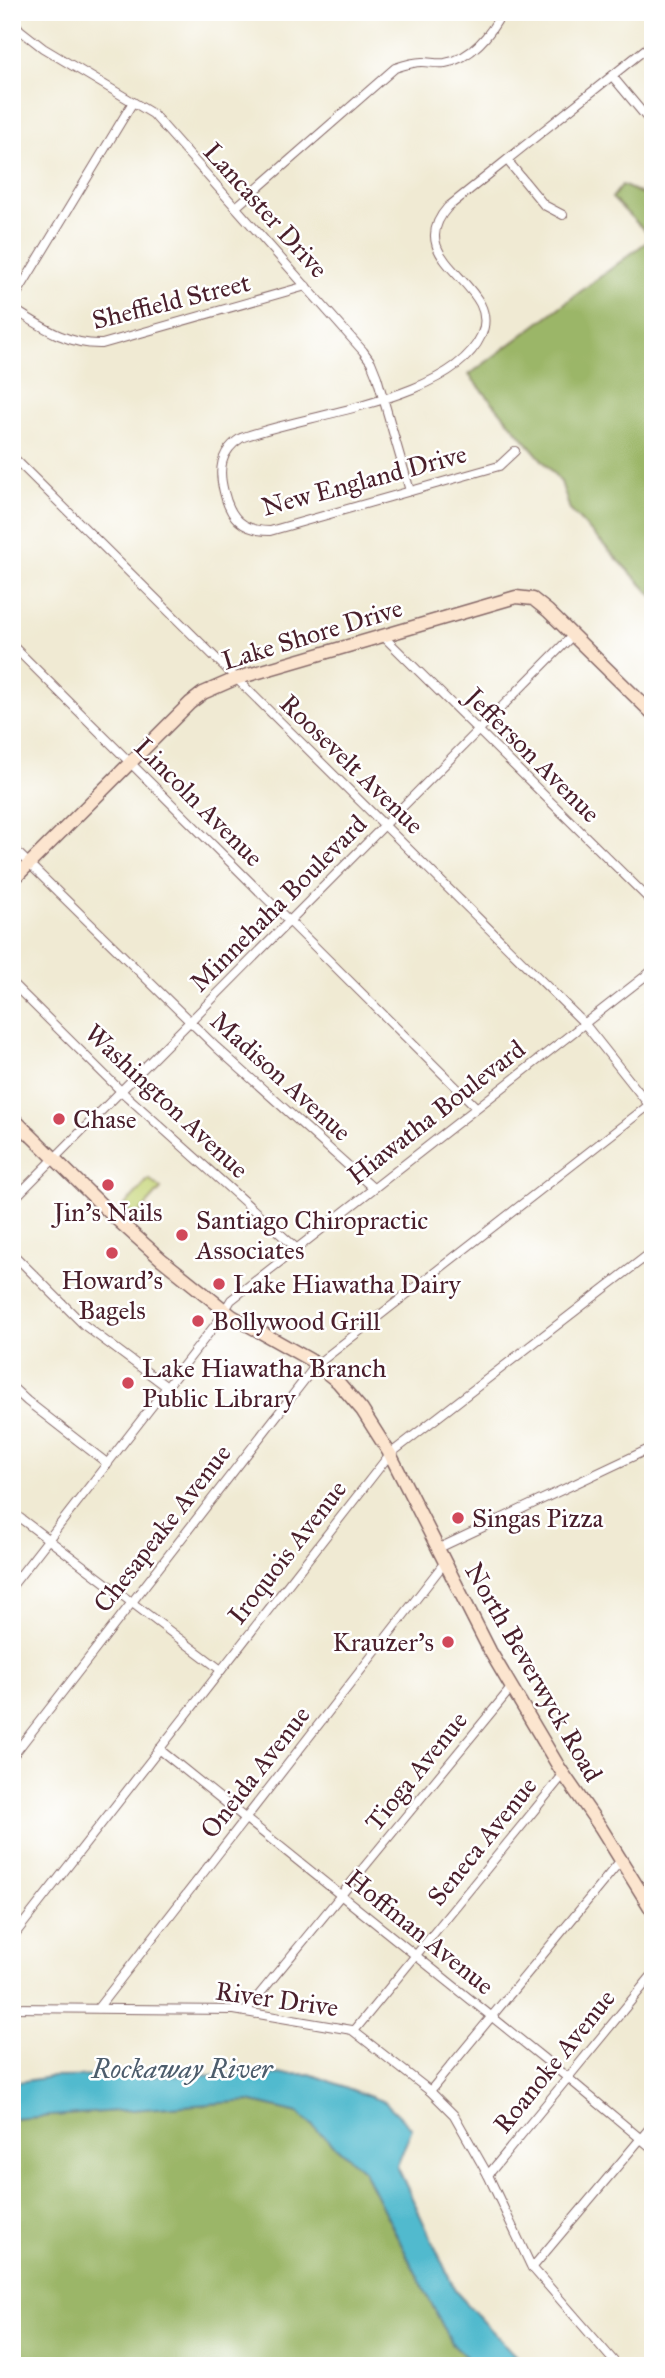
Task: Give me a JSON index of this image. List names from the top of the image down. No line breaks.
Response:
{"streets":{"street":["Lancaster Drive","Sheffield Street","New England Drive","Lake Shore Drive","Jefferson Avenue","Roosevelt Avenue","Lincoln Avenue","Minnehaha Boulevard","Madison Avenue","Washington Avenue","Hiawatha Boulevard","Chesapeake Avenue","Iroquois Avenue","North Beverwyck Road","Tioga Avenue","Oneida Avenue","Seneca Avenue","Hoffman Avenue","River Drive","Roanoke Avenue"]},"crossings":[["Lancaster Drive","Sheffield Street"],["Lancaster Drive","New England Drive"],["Lake Shore Drive","Jefferson Avenue"],["Lake Shore Drive","Roosevelt Avenue"],["Lake Shore Drive","Lincoln Avenue"],["Lake Shore Drive","Minnehaha Boulevard"],["Lake Shore Drive","Madison Avenue"],["Jefferson Avenue","Minnehaha Boulevard"],["Roosevelt Avenue","Minnehaha Boulevard"],["Roosevelt Avenue","Hiawatha Boulevard"],["Roosevelt Avenue","Chesapeake Avenue"],["Lincoln Avenue","Minnehaha Boulevard"],["Lincoln Avenue","Hiawatha Boulevard"],["Minnehaha Boulevard","Madison Avenue"],["Minnehaha Boulevard","Washington Avenue"],["Minnehaha Boulevard","North Beverwyck Road"],["Madison Avenue","Hiawatha Boulevard"],["Washington Avenue","Hiawatha Boulevard"],["Hiawatha Boulevard","North Beverwyck Road"],["Chesapeake Avenue","North Beverwyck Road"],["Iroquois Avenue","North Beverwyck Road"],["Iroquois Avenue","Hoffman Avenue"],["North Beverwyck Road","Tioga Avenue"],["North Beverwyck Road","Oneida Avenue"],["North Beverwyck Road","Seneca Avenue"],["Tioga Avenue","Hoffman Avenue"],["Tioga Avenue","River Drive"],["Oneida Avenue","Hoffman Avenue"],["Oneida Avenue","River Drive"],["Seneca Avenue","Hoffman Avenue"],["Seneca Avenue","River Drive"],["Hoffman Avenue","Roanoke Avenue"],["River Drive","Roanoke Avenue"]],"water":["Rockaway River"],"places":["Chase","Jin's Nails","Santiago Chiropractic Associates","Howard's Bagels","Lake Hiawatha Dairy","Bollywood Grill","Lake Hiawatha Branch Public Library","Singas Pizza","Krauzer's"]}
